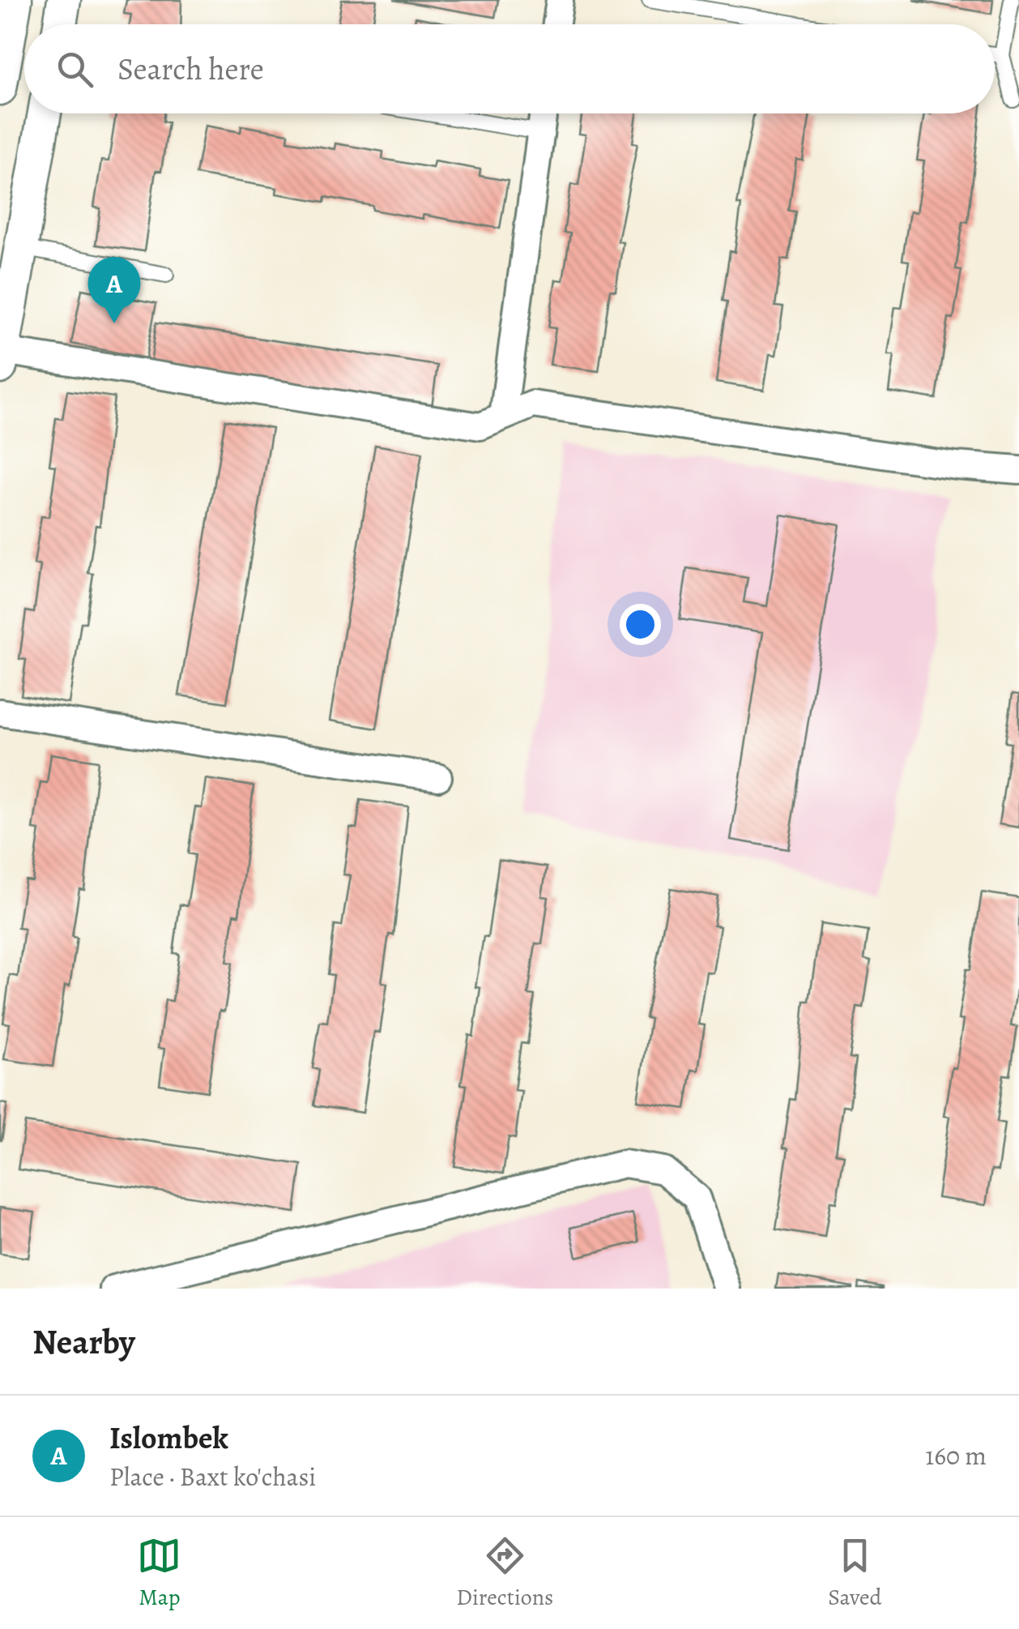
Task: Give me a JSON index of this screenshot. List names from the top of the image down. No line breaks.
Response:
{"page":{"search":"Search here","pins":"A","heading":"Nearby","list":[{"mark":"A","name":"Islombek","note":"Place · Baxt ko'chasi","value":"160 m"}],"nav":["Map","Directions","Saved"]}}
